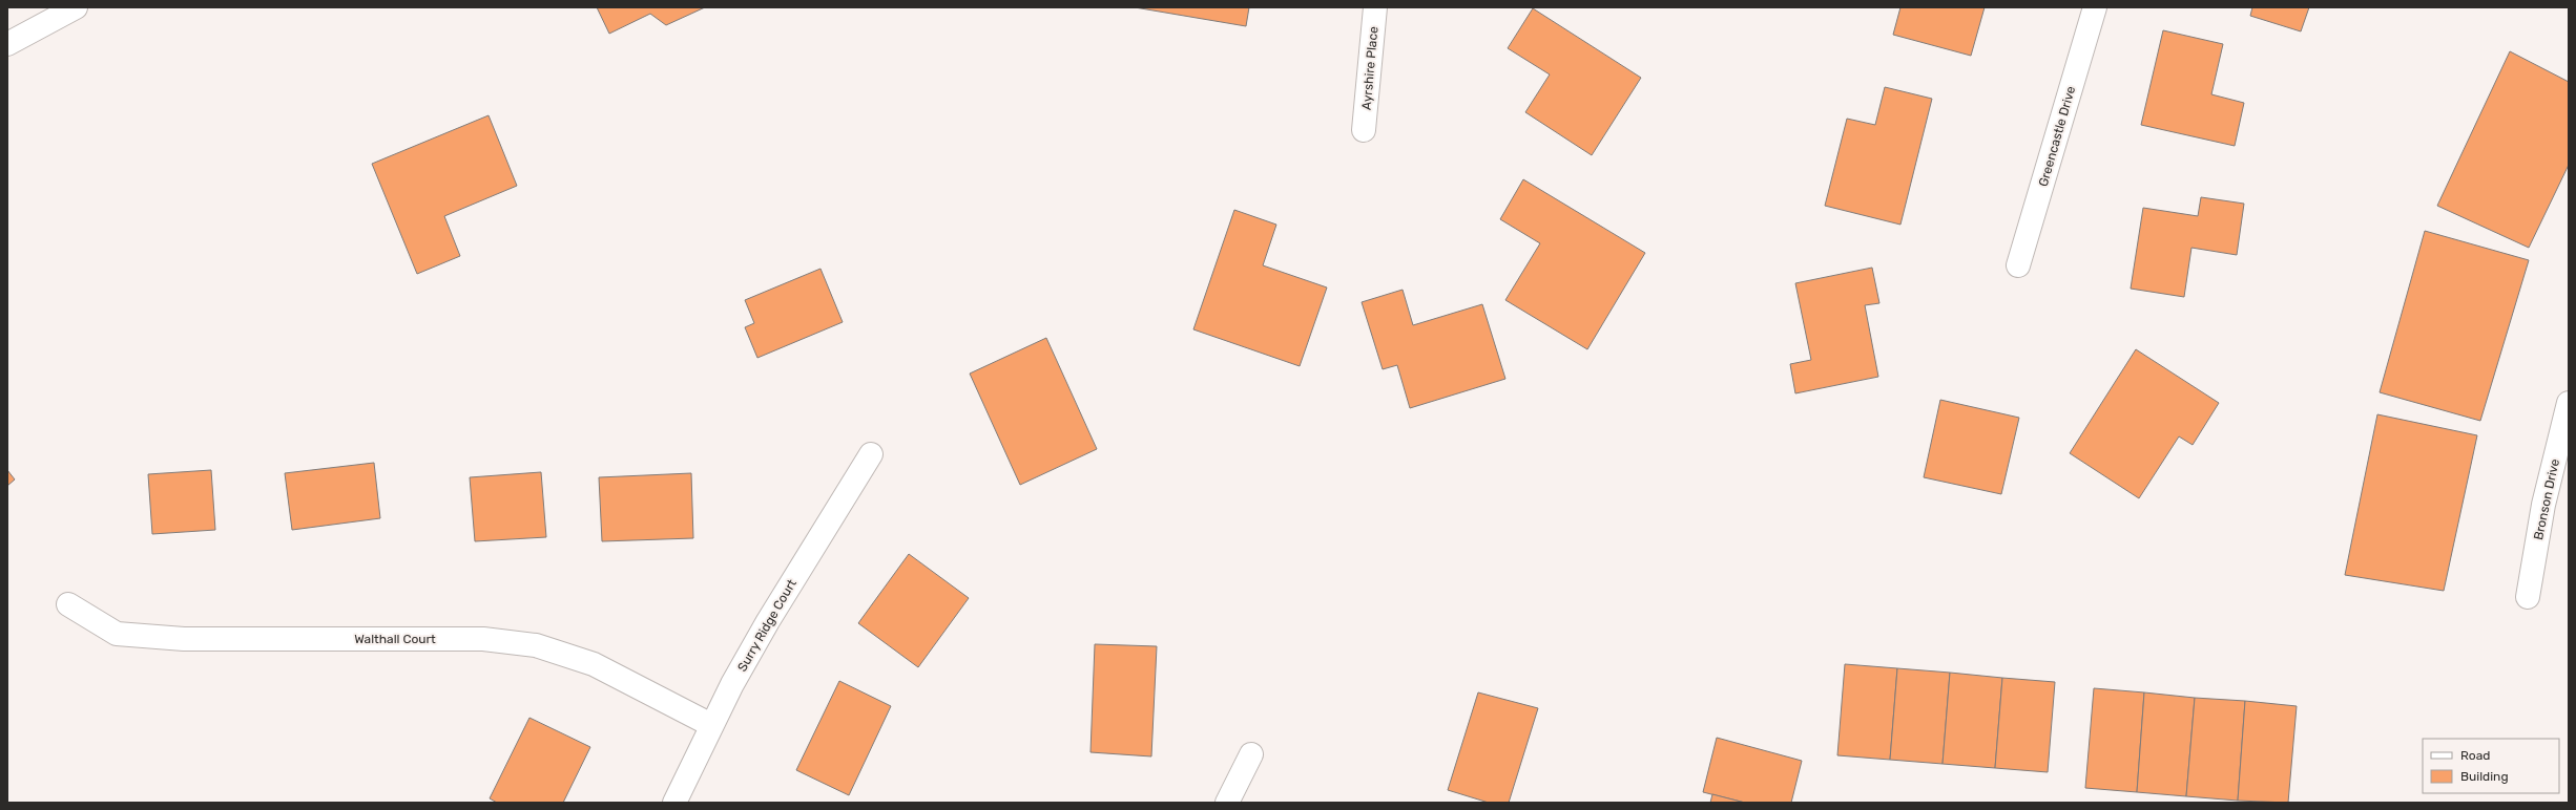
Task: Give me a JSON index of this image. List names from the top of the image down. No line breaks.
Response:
{"streets":{"street":["Ayrshire Place","Greencastle Drive","Bronson Drive","Surry Ridge Court","Walthall Court"]},"crossings":[["Surry Ridge Court","Walthall Court"]],"legend":["Road","Building"]}
